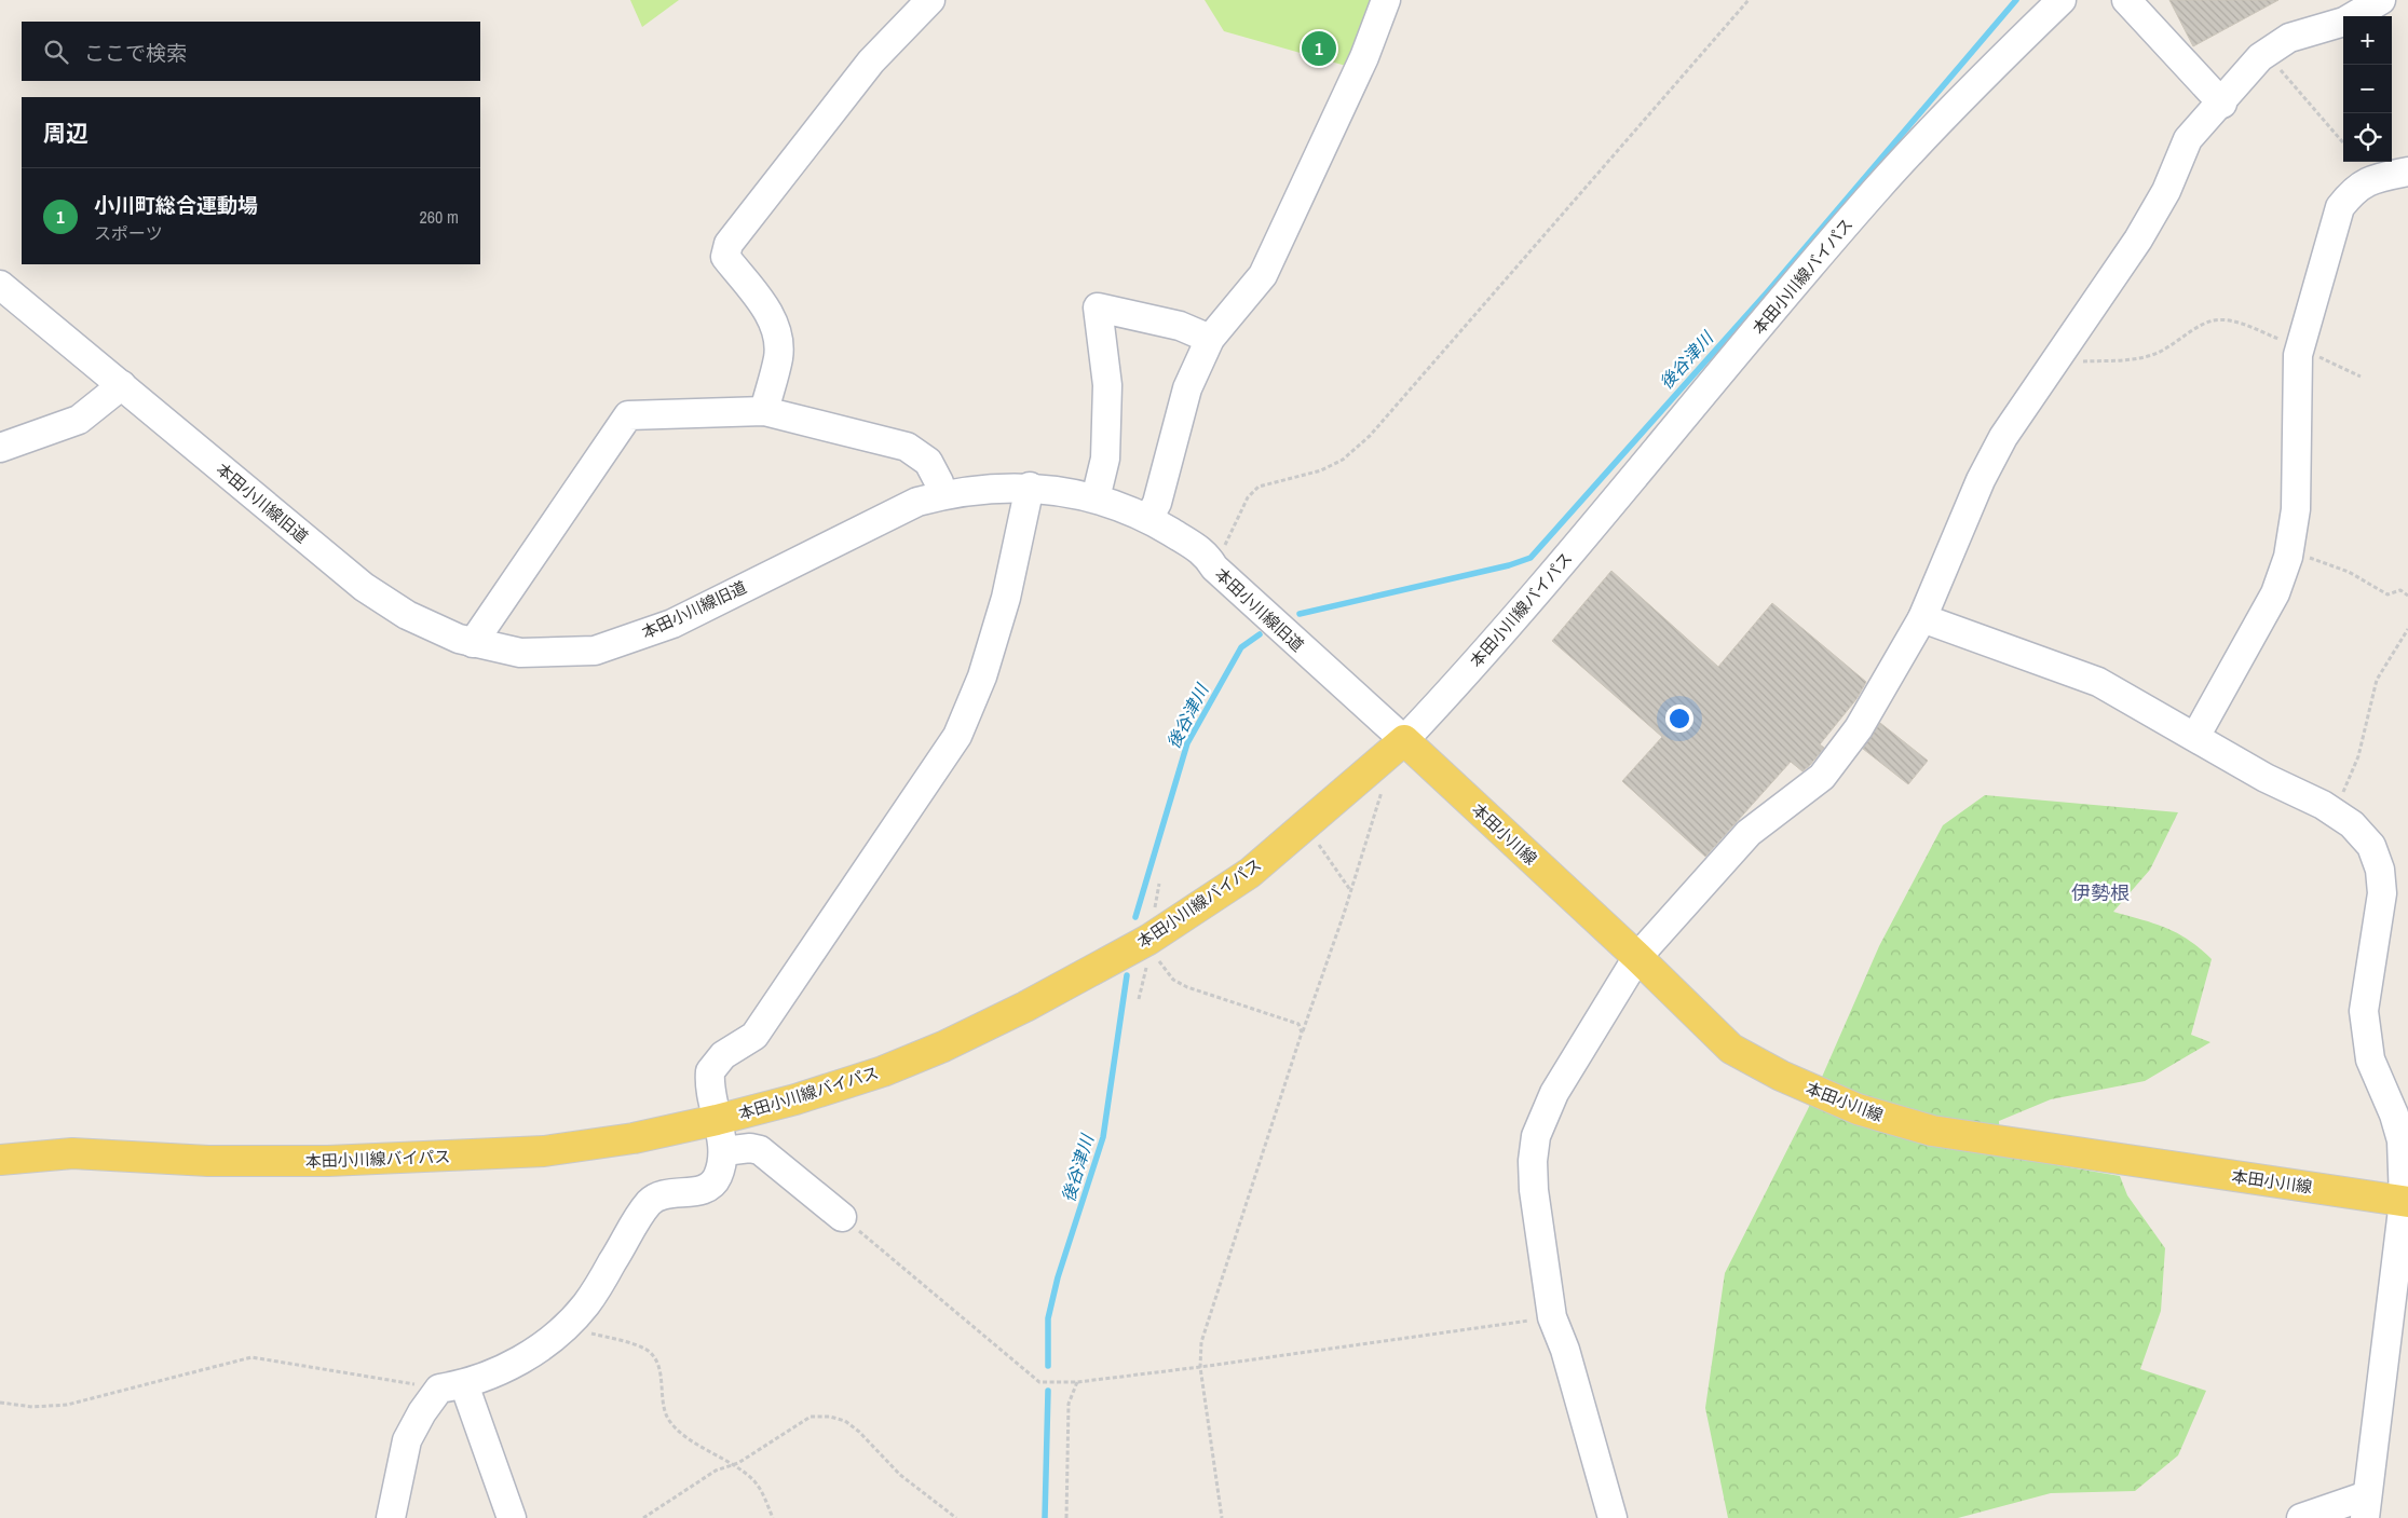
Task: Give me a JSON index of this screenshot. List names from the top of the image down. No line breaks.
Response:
{"streets":{"main road":["本田小川線バイパス","本田小川線"],"street":["本田小川線旧道"]},"crossings":[["本田小川線バイパス","本田小川線旧道"],["本田小川線バイパス","本田小川線"],["本田小川線旧道","本田小川線"]],"districts":["伊勢根"],"water":["後谷津川"],"page":{"map_buttons":["+","−"],"search":"ここで検索","pins":"1","heading":"周辺","list":[{"mark":"1","name":"小川町総合運動場","note":"スポーツ","value":"260 m"}]}}
